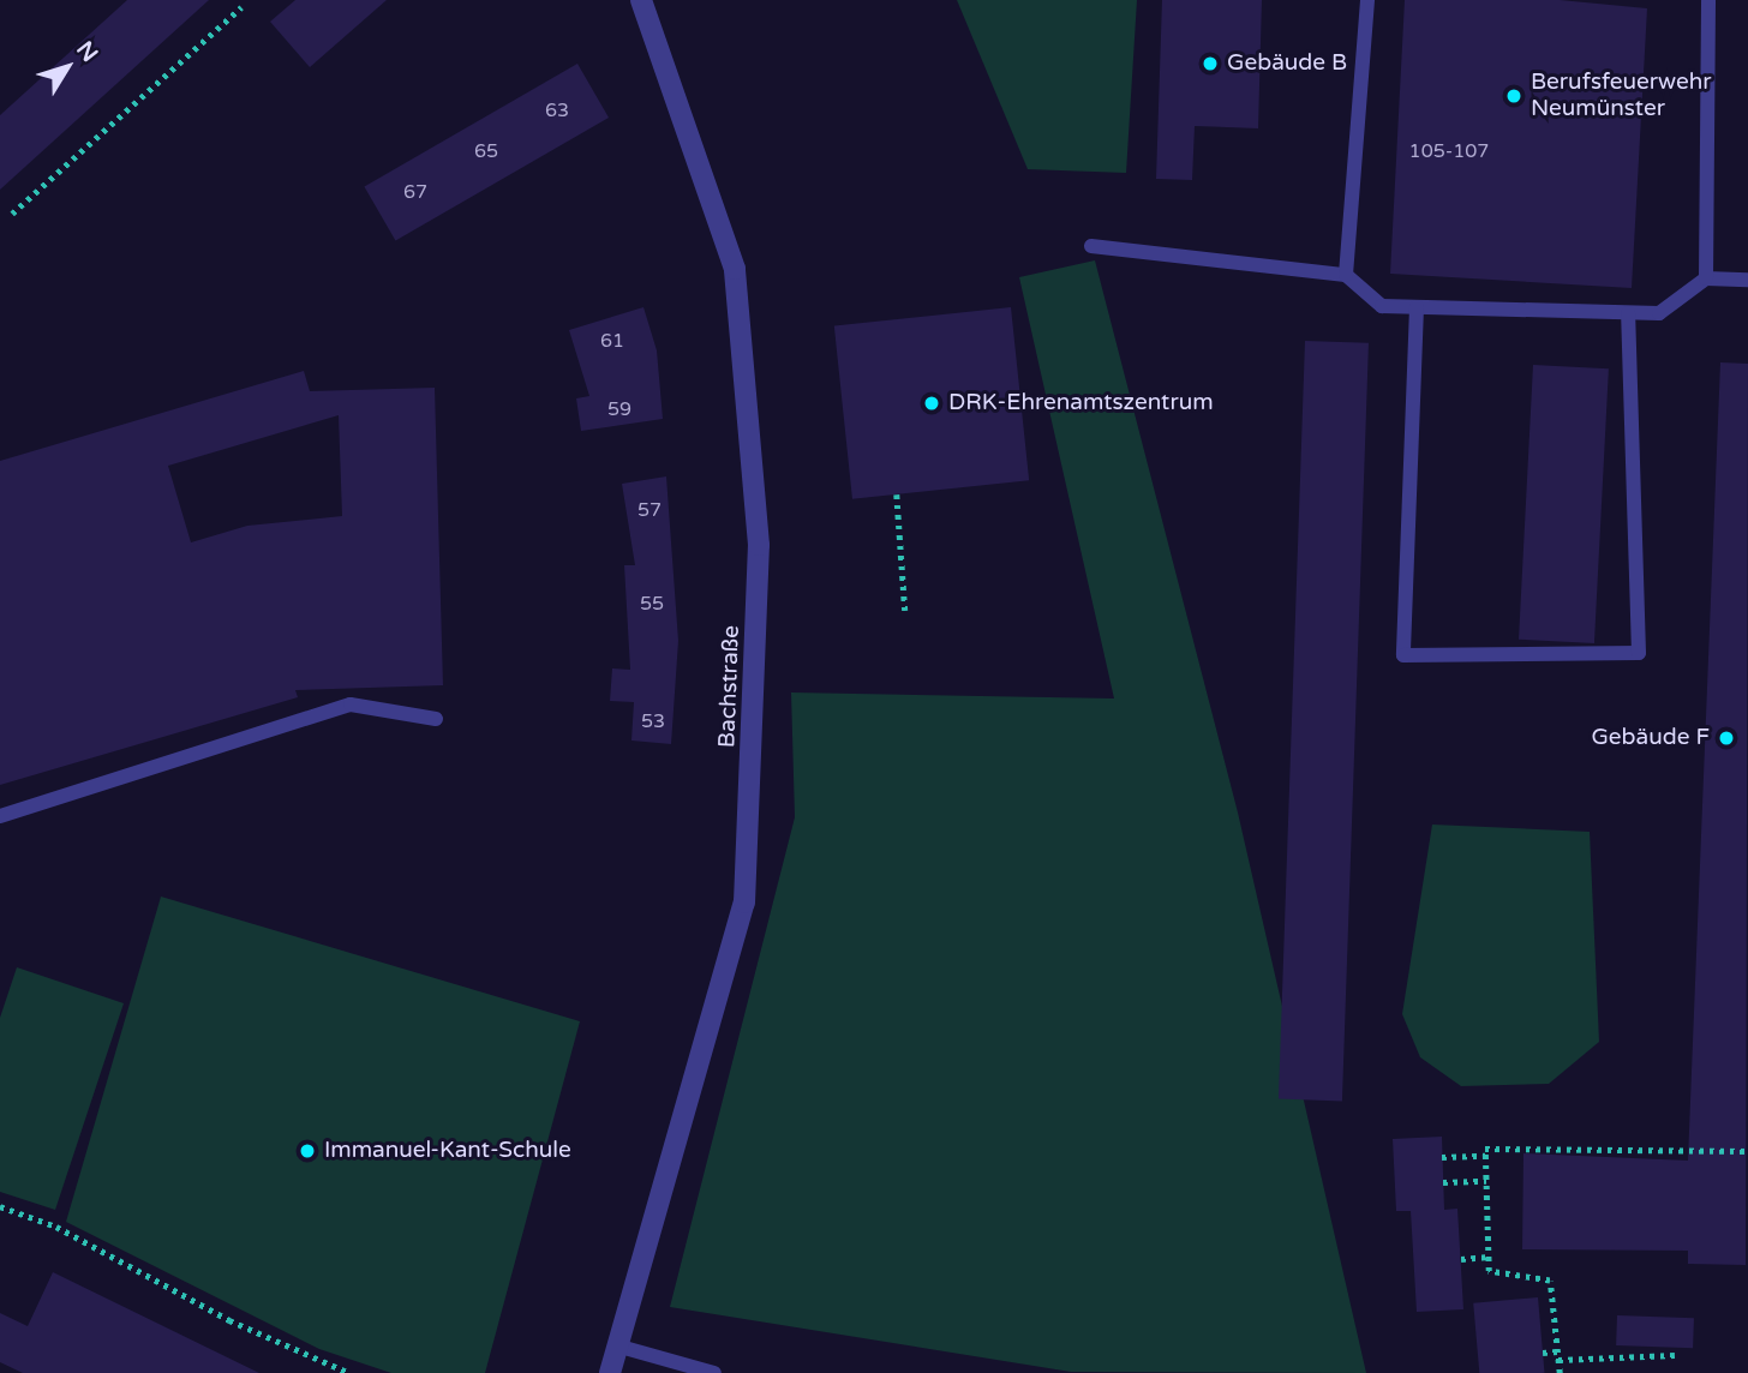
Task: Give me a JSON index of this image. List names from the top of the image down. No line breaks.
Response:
{"streets":{"street":["Bachstraße"]},"places":["Gebäude B","Berufsfeuerwehr Neumünster","DRK-Ehrenamtszentrum","Gebäude F","Immanuel-Kant-Schule"],"house_numbers":["63","65","105-107","67","61","59","57","55","53"],"north":"top right"}
